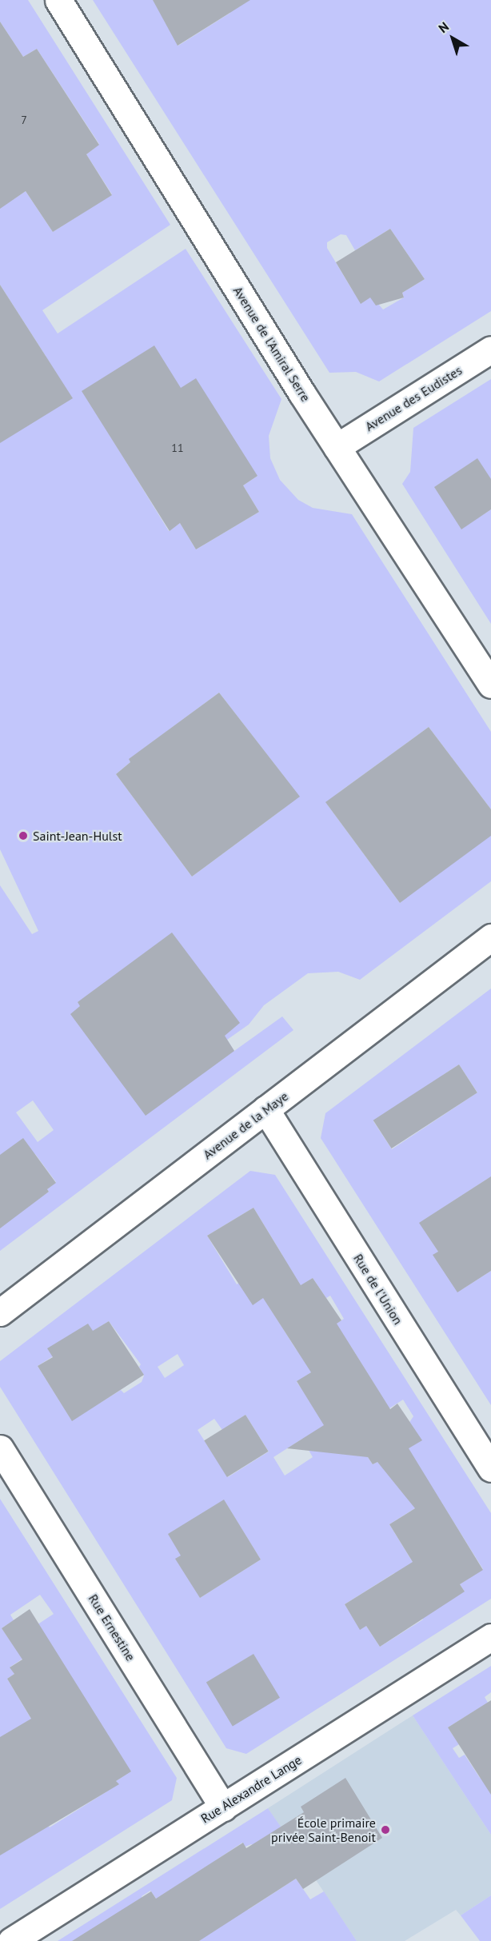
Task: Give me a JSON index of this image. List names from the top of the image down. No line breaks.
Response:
{"streets":{"street":["Avenue de l'Amiral Serre","Avenue des Eudistes","Avenue de la Maye","Rue de l'Union","Rue Ernestine","Rue Alexandre Lange"]},"crossings":[["Avenue de l'Amiral Serre","Avenue des Eudistes"],["Avenue de la Maye","Rue de l'Union"],["Rue Ernestine","Rue Alexandre Lange"]],"places":["Saint-Jean-Hulst","École primaire privée Saint-Benoit"],"house_numbers":["7","11"],"north":"top left"}
